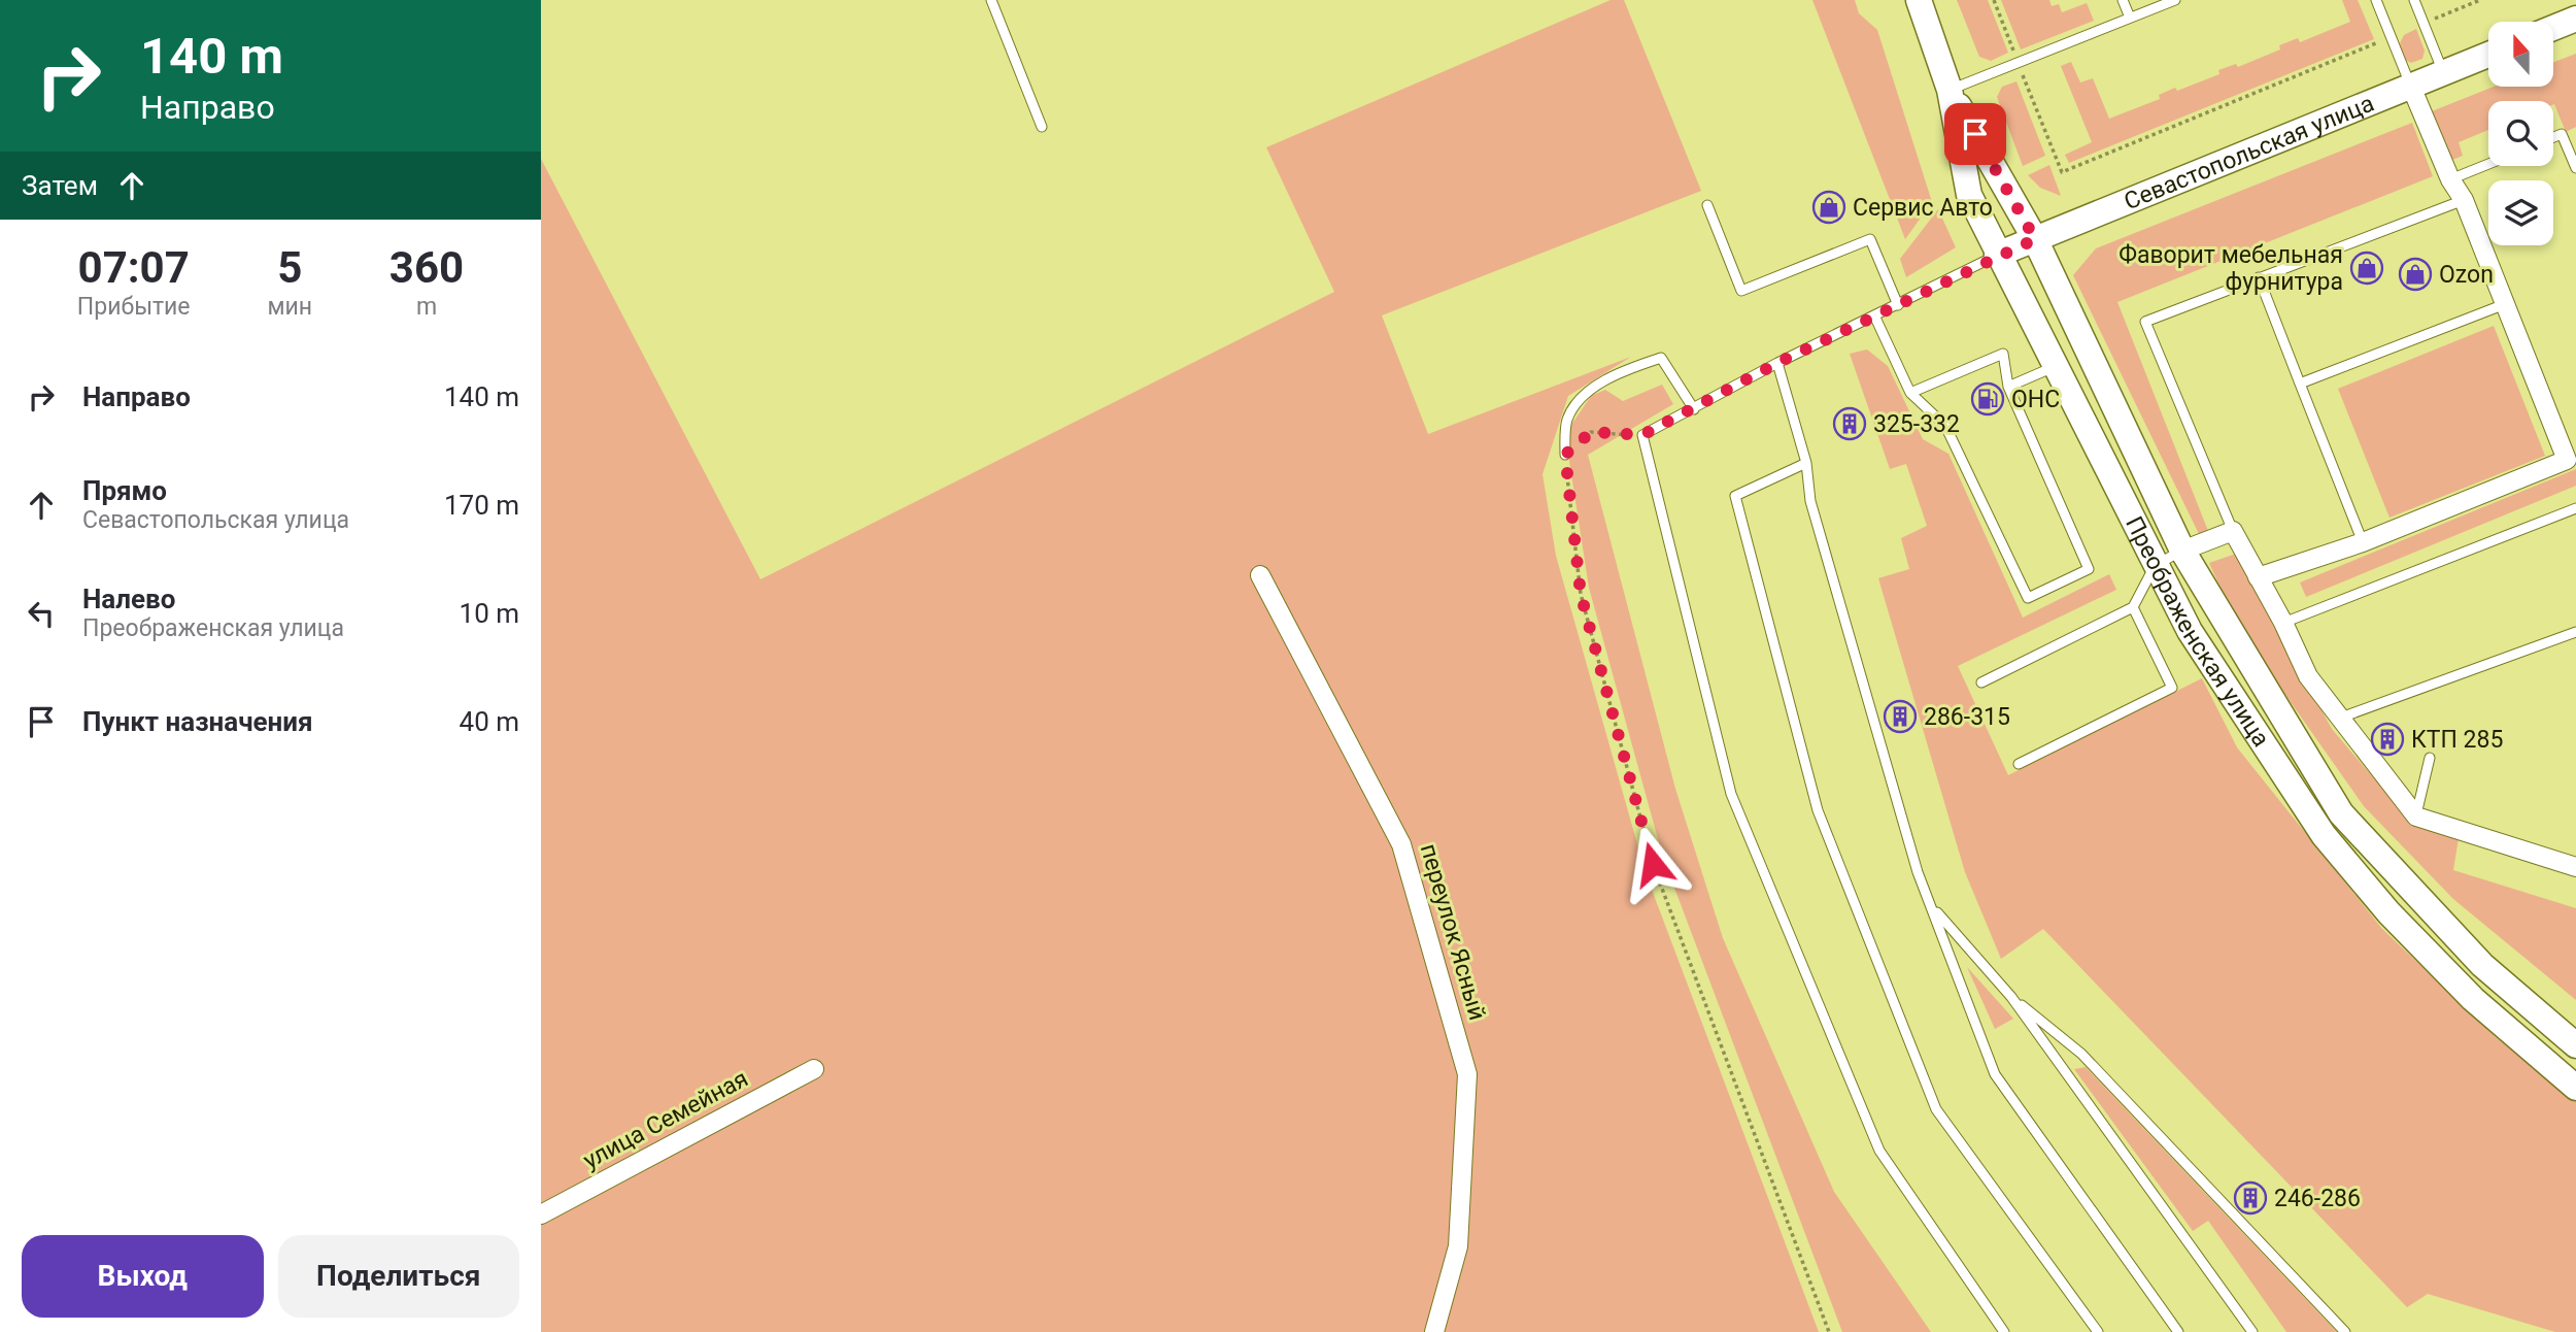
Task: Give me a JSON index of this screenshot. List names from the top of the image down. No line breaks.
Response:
{"streets":{"main road":["Севастопольская улица","Преображенская улица"],"street":["переулок Ясный","улица Семейная"]},"crossings":[["Севастопольская улица","Преображенская улица"]],"places":{"shop":["Сервис Авто","Фаворит мебельная фурнитура","Ozon"],"fuel station":["ОНС"],"building":["325-332","286-315","КТП 285","246-286"]},"north":"top","page":{"turn":["140 m","Направо"],"then":"Затем","eta":["07:07","Прибытие","5","мин","360","m"],"list":[{"name":"Направо","value":"140 m"},{"name":"Прямо","note":"Севастопольская улица","value":"170 m"},{"name":"Налево","note":"Преображенская улица","value":"10 m"},{"name":"Пункт назначения","value":"40 m"}],"buttons":["Выход","Поделиться"]}}
